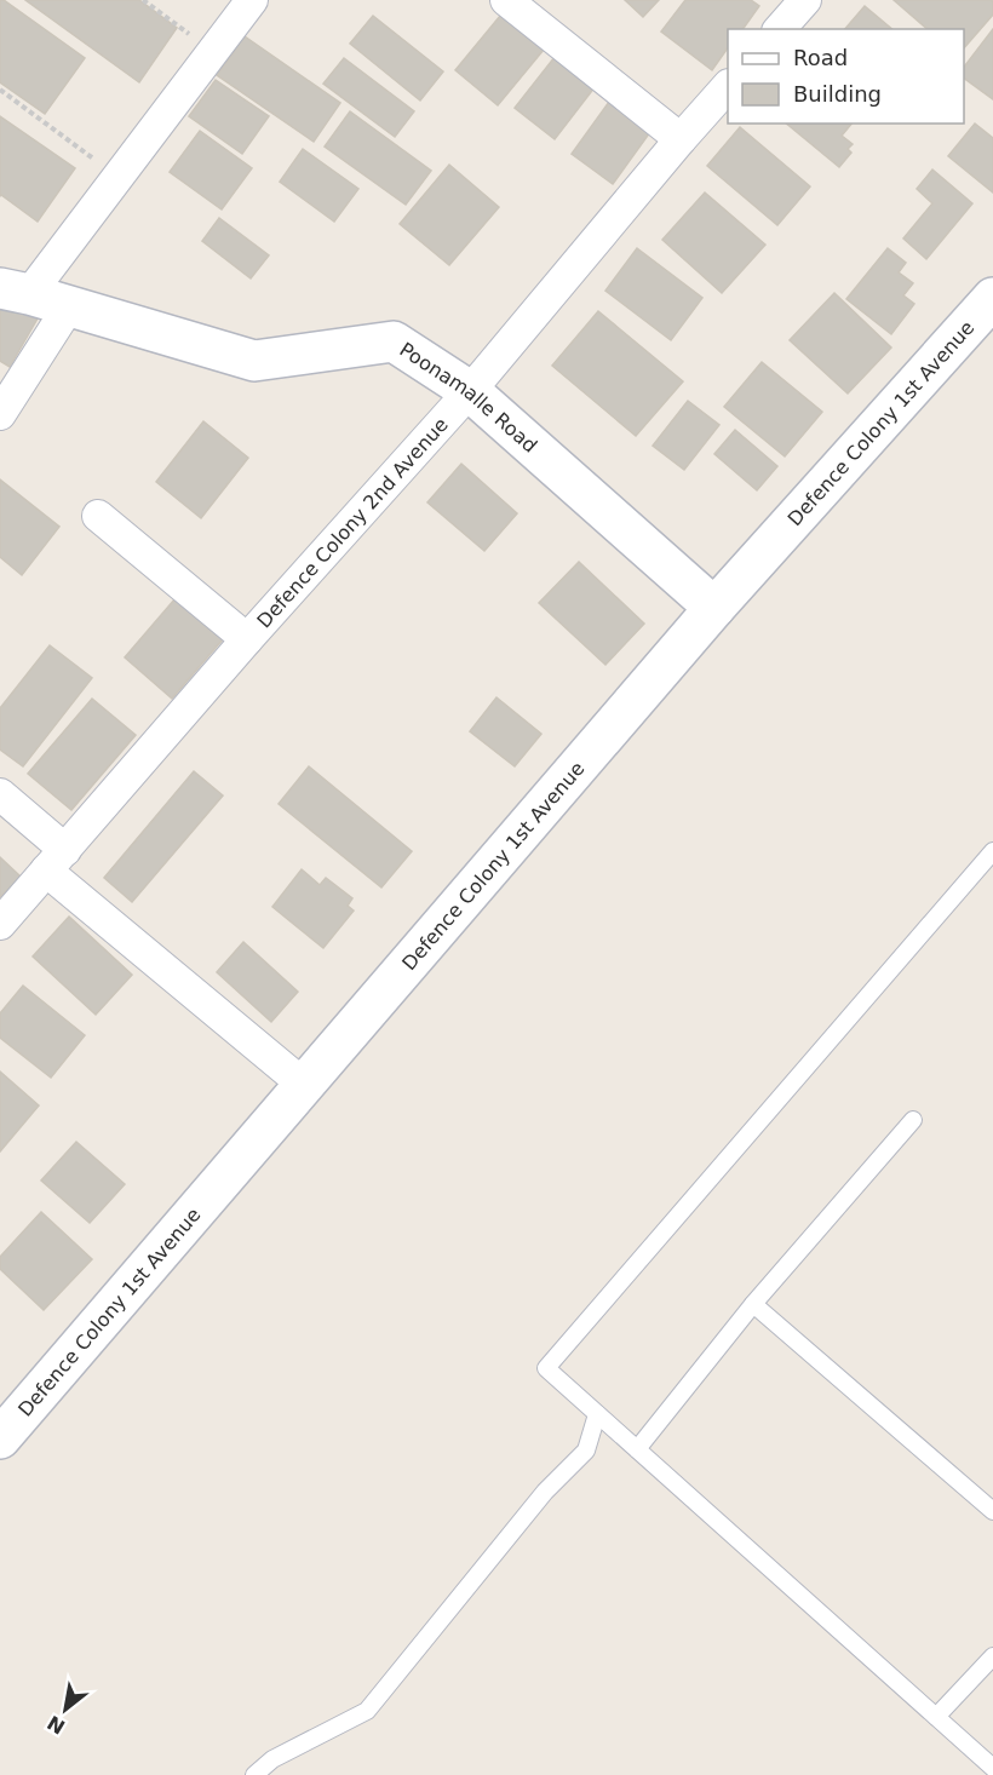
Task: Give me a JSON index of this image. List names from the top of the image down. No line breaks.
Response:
{"streets":{"street":["Poonamalle Road","Defence Colony 1st Avenue","Defence Colony 2nd Avenue"]},"crossings":[["Poonamalle Road","Defence Colony 1st Avenue"],["Poonamalle Road","Defence Colony 2nd Avenue"]],"legend":["Road","Building"],"north":"bottom left"}
